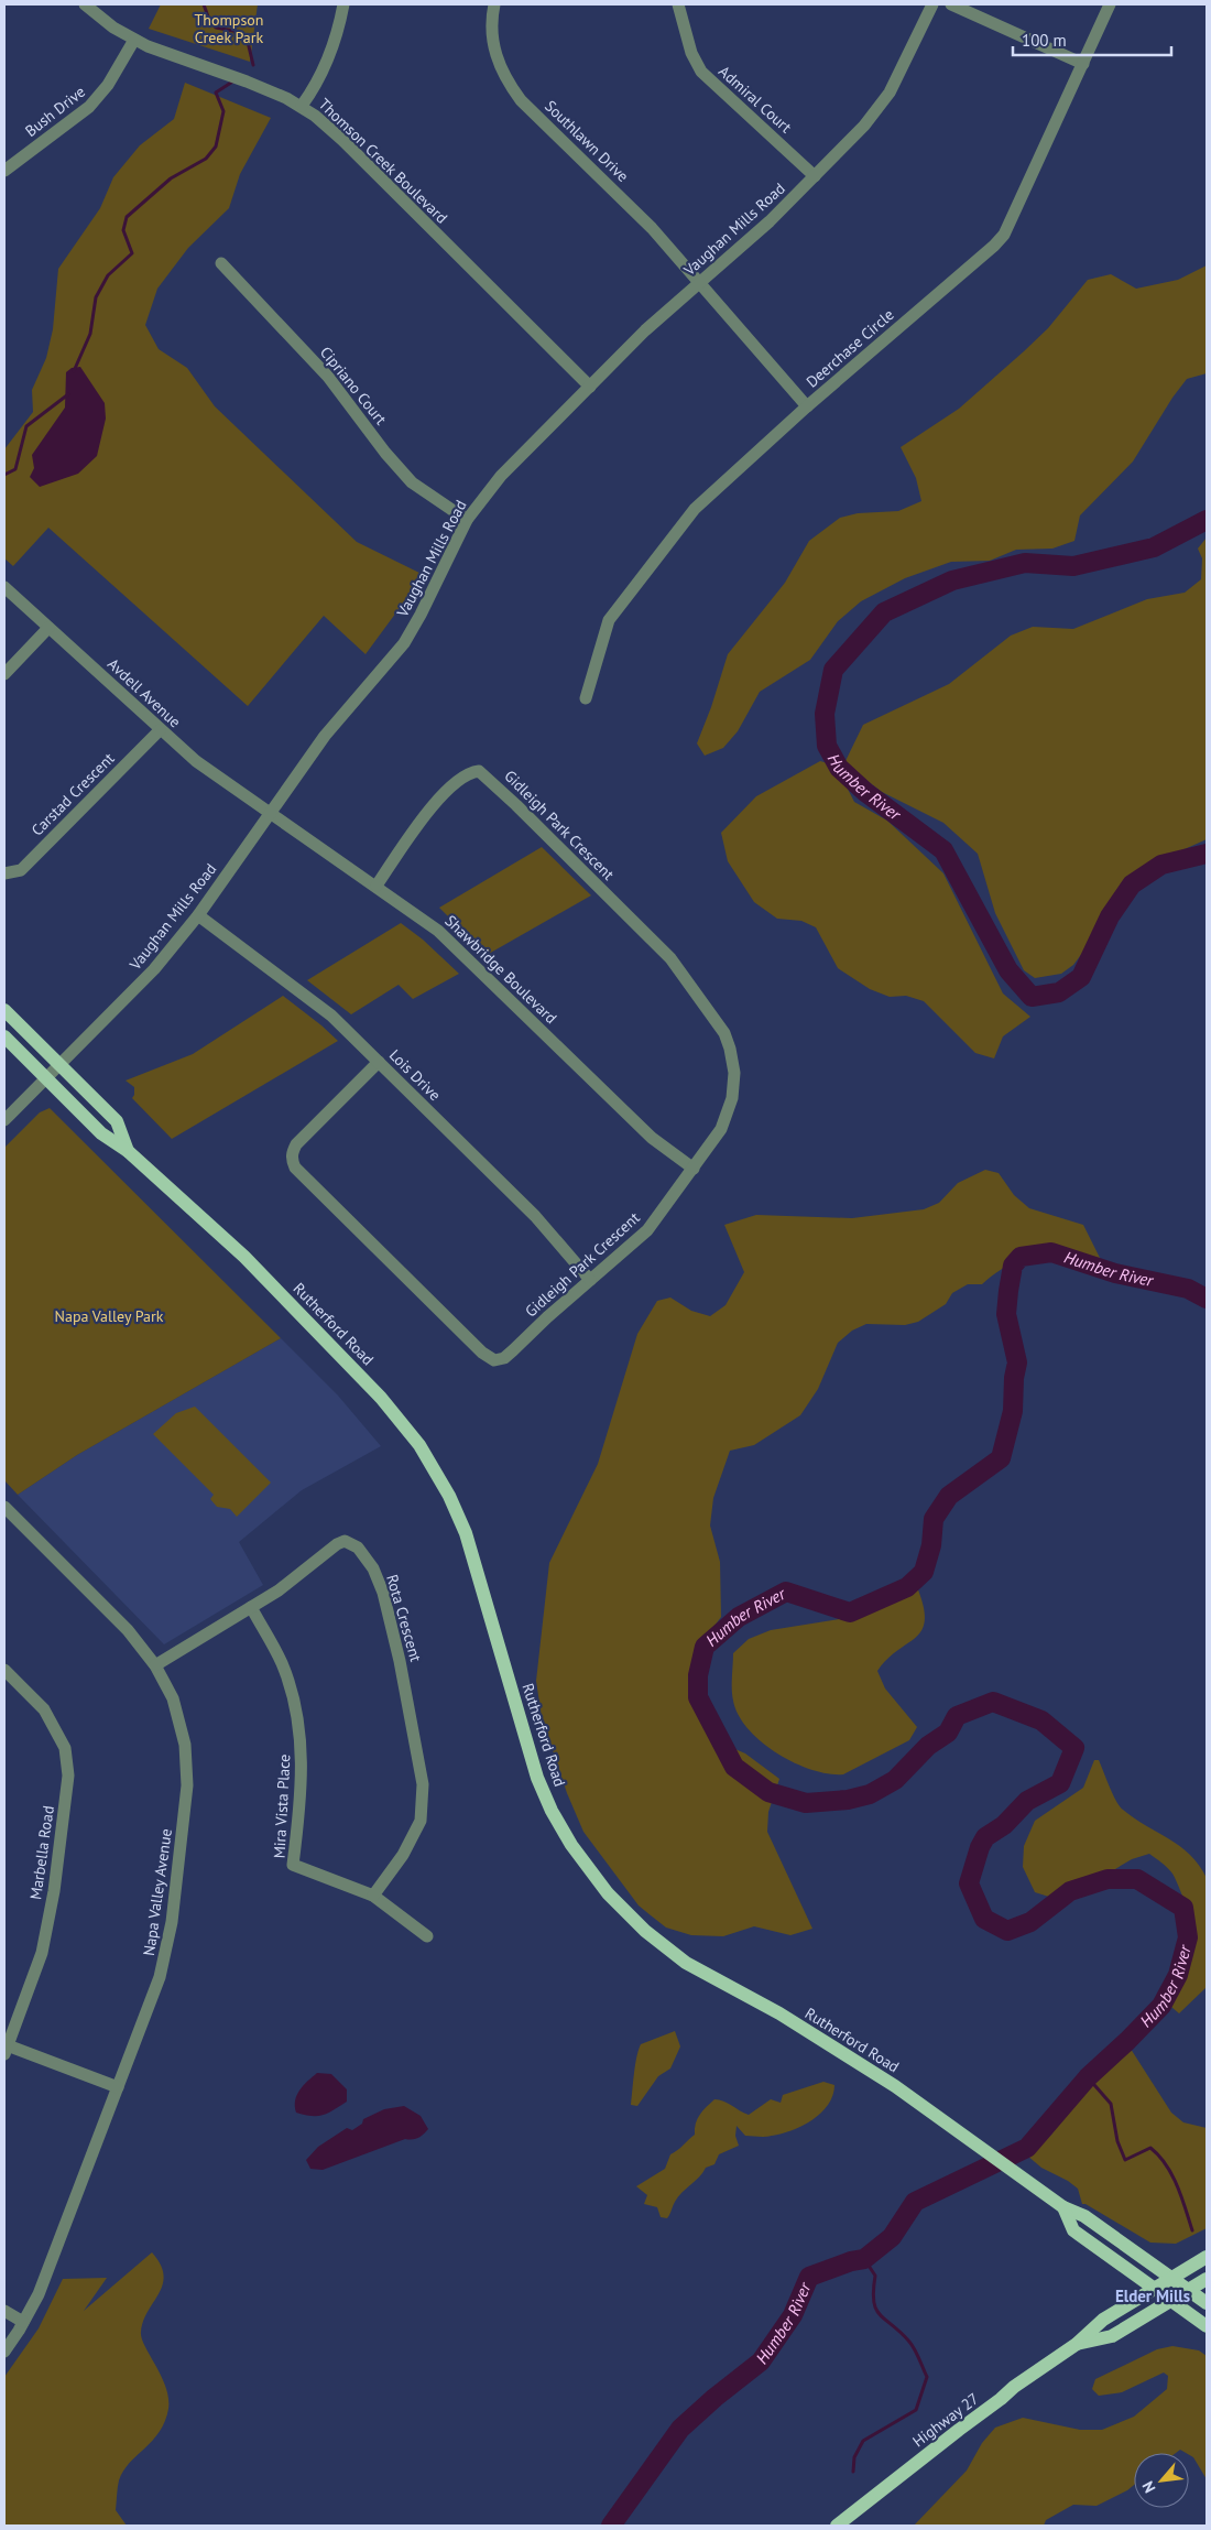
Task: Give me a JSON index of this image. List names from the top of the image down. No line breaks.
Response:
{"streets":{"main road":["Rutherford Road","Highway 27"],"street":["Admiral Court","Bush Drive","Southlawn Drive","Thomson Creek Boulevard","Vaughan Mills Road","Deerchase Circle","Cipriano Court","Avdell Avenue","Carstad Crescent","Gidleigh Park Crescent","Shawbridge Boulevard","Lois Drive","Rota Crescent","Mira Vista Place","Marbella Road","Napa Valley Avenue"]},"crossings":[["Admiral Court","Vaughan Mills Road"],["Bush Drive","Thomson Creek Boulevard"],["Southlawn Drive","Vaughan Mills Road"],["Southlawn Drive","Deerchase Circle"],["Thomson Creek Boulevard","Vaughan Mills Road"],["Vaughan Mills Road","Cipriano Court"],["Vaughan Mills Road","Avdell Avenue"],["Vaughan Mills Road","Shawbridge Boulevard"],["Vaughan Mills Road","Lois Drive"],["Vaughan Mills Road","Rutherford Road"],["Avdell Avenue","Carstad Crescent"],["Avdell Avenue","Shawbridge Boulevard"],["Gidleigh Park Crescent","Shawbridge Boulevard"],["Gidleigh Park Crescent","Lois Drive"],["Rutherford Road","Highway 27"],["Rota Crescent","Mira Vista Place"],["Rota Crescent","Napa Valley Avenue"]],"districts":["Elder Mills"],"water":["Humber River"],"parks":["Thompson Creek Park","Napa Valley Park"],"scale_bar":"100 m","north":"bottom left"}
